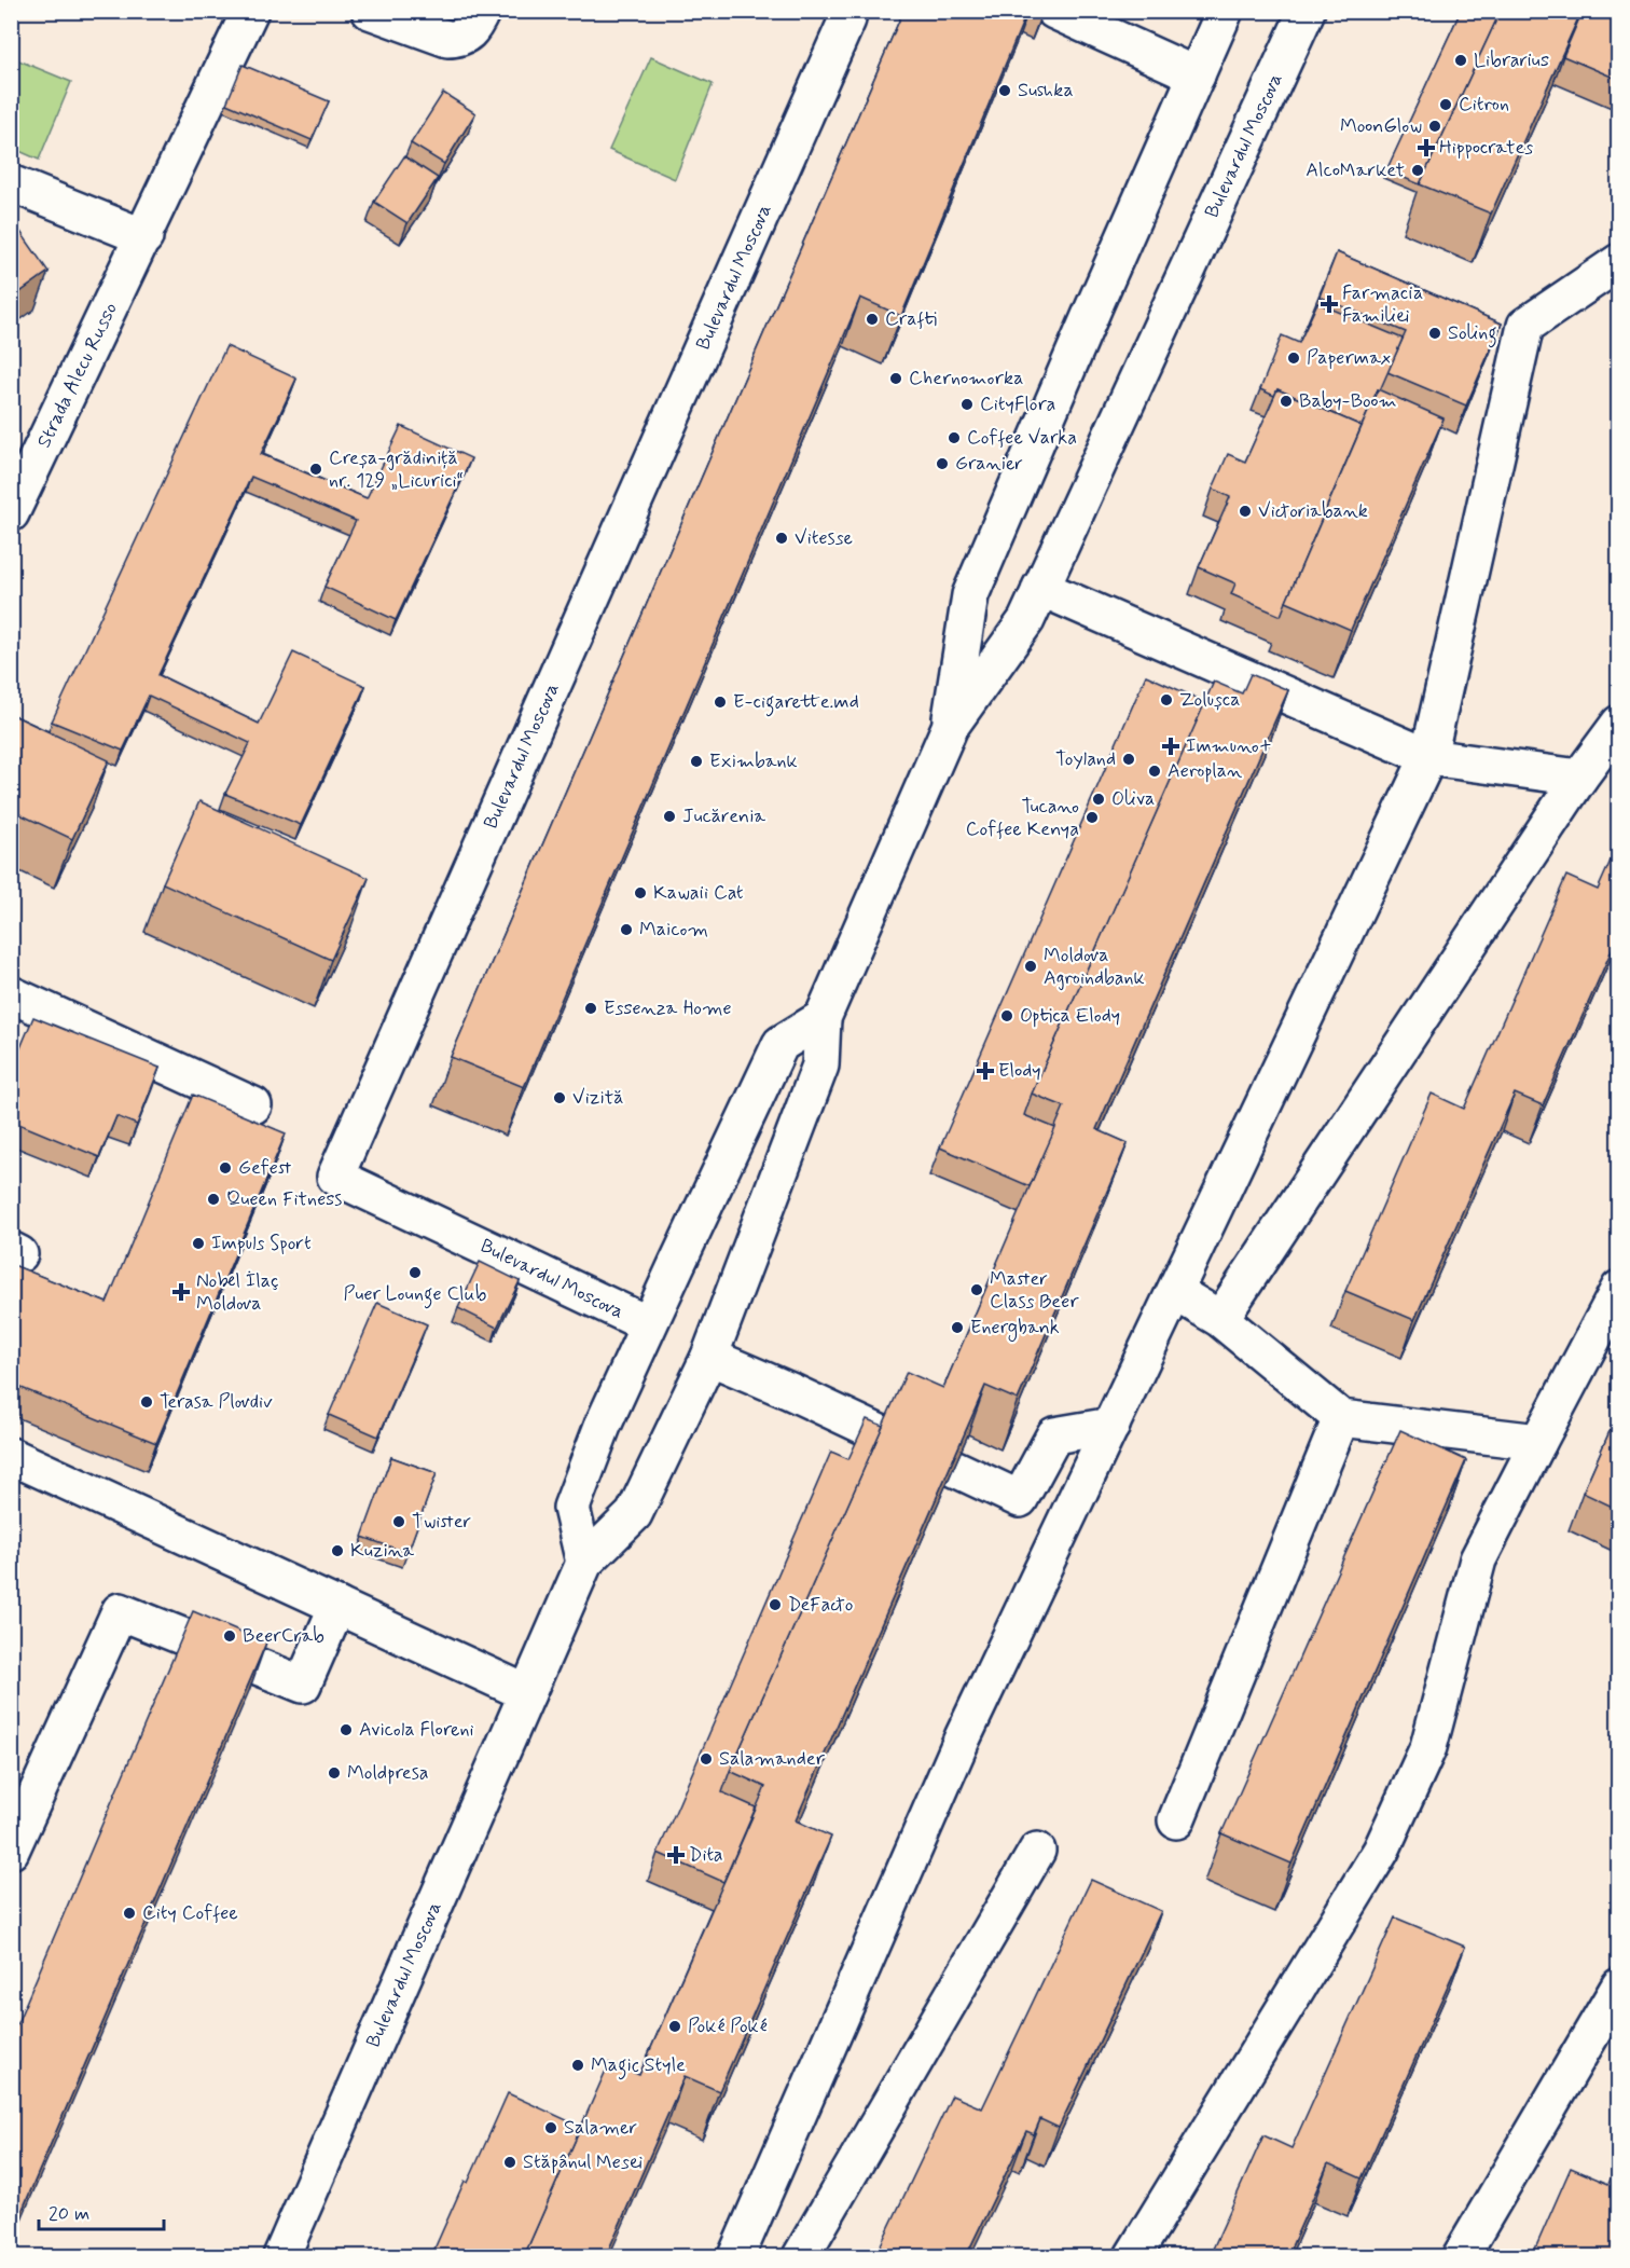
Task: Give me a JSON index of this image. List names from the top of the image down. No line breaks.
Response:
{"streets":{"main road":["Bulevardul Moscova","Strada Alecu Russo"]},"places":{"other":["Librarius","Sushka","Citron","MoonGlow","AlcoMarket","Crafti","Soling","Papermax","Chernomorka","Baby-Boom","CityFlora","Coffee Varka","Granier","Creșa-grădiniță nr. 129 „Licurici“","Victoriabank","Vitesse","Zolușca","E-cigarette.md","Toyland","Eximbank","Aeroplan","Oliva","Jucărenia","Tucano Coffee Kenya","Kawaii Cat","Maicom","Moldova Agroindbank","Essenza Home","Optica Elody","Vizită","Gefest","Queen Fitness","Impuls Sport","Puer Lounge Club","Master Class Beer","Energbank","Terasa Plovdiv","Twister","Kuzina","DeFacto","BeerCrab","Avicola Floreni","Salamander","Moldpresa","City Coffee","Poké Poké","Magic Style","Salamer","Stăpânul Mesei"],"health":["Hippocrates","Farmacia Familiei","Immuno+","Elody","Nobel İlaç Moldova","Dita"]},"scale_bar":"20 m"}
